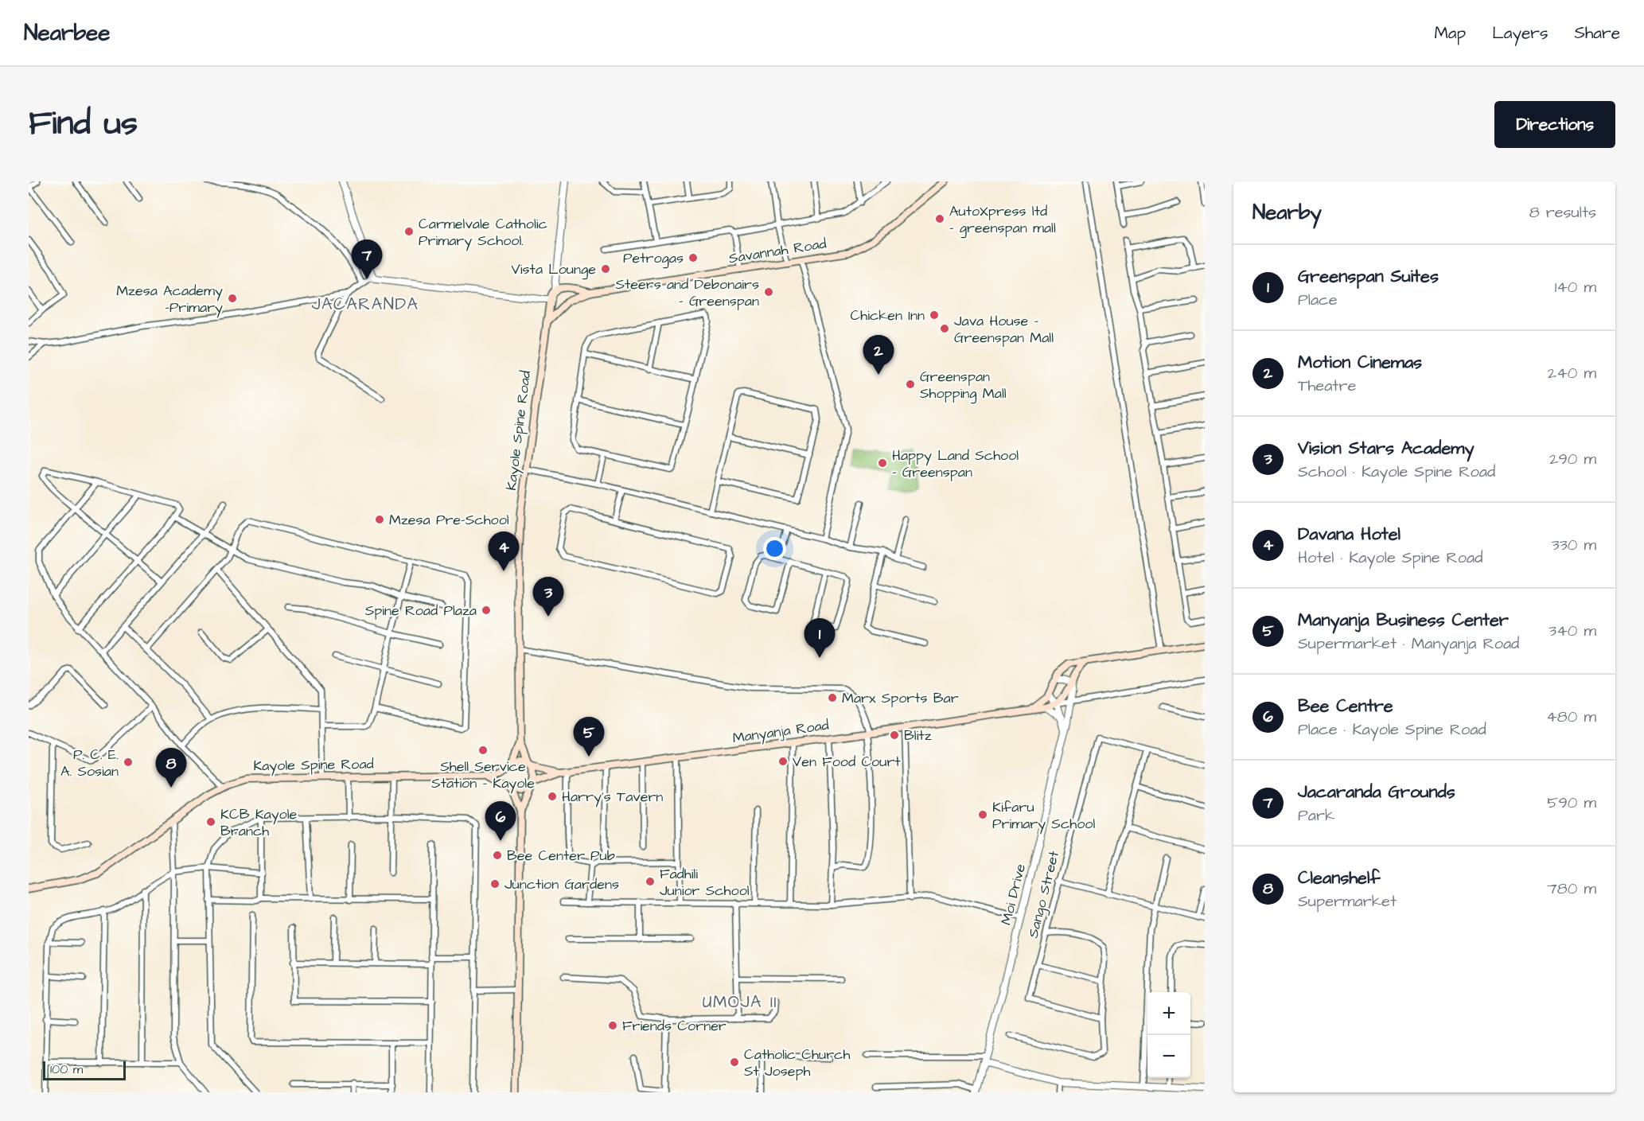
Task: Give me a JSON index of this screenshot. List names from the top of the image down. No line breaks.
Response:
{"streets":{"main road":["Savannah Road","Kayole Spine Road","Manyanja Road"],"street":["Moi Drive","Sango Street"]},"crossings":[["Savannah Road","Kayole Spine Road"]],"districts":["JACARANDA","UMOJA II"],"places":["AutoXpress ltd - greenspan mall","Carmelvale Catholic Primary School.","Petrogas","Vista Lounge","Steers and Debonairs - Greenspan","Mzesa Academy -Primary","Chicken Inn","Java House - Greenspan Mall","Greenspan Shopping Mall","Happy Land School - Greenspan","Mzesa Pre-School","Spine Road Plaza","Marx Sports Bar","Blitz","Shell Service Station - Kayole","Ven Food Court","P. C. E. A. Sosian","Harry's Tavern","Kifaru Primary School","KCB Kayole Branch","Bee Center Pub","Fadhili Junior School","Junction Gardens","Friends Corner","Catholic Church St Joseph"],"scale_bar":"100 m","page":{"header":"Nearbee","nav":["Map","Layers","Share"],"title":"Find us","buttons":"Directions","heading":["Nearby","8 results"],"pins":["7","2","4","3","1","5","8","6"],"list":[{"mark":"1","name":"Greenspan Suites","note":"Place","value":"140 m"},{"mark":"2","name":"Motion Cinemas","note":"Theatre","value":"240 m"},{"mark":"3","name":"Vision Stars Academy","note":"School · Kayole Spine Road","value":"290 m"},{"mark":"4","name":"Davana Hotel","note":"Hotel · Kayole Spine Road","value":"330 m"},{"mark":"5","name":"Manyanja Business Center","note":"Supermarket · Manyanja Road","value":"340 m"},{"mark":"6","name":"Bee Centre","note":"Place · Kayole Spine Road","value":"480 m"},{"mark":"7","name":"Jacaranda Grounds","note":"Park","value":"590 m"},{"mark":"8","name":"Cleanshelf","note":"Supermarket","value":"780 m"}],"map_buttons":["+","−"],"scale":"100 m"}}
